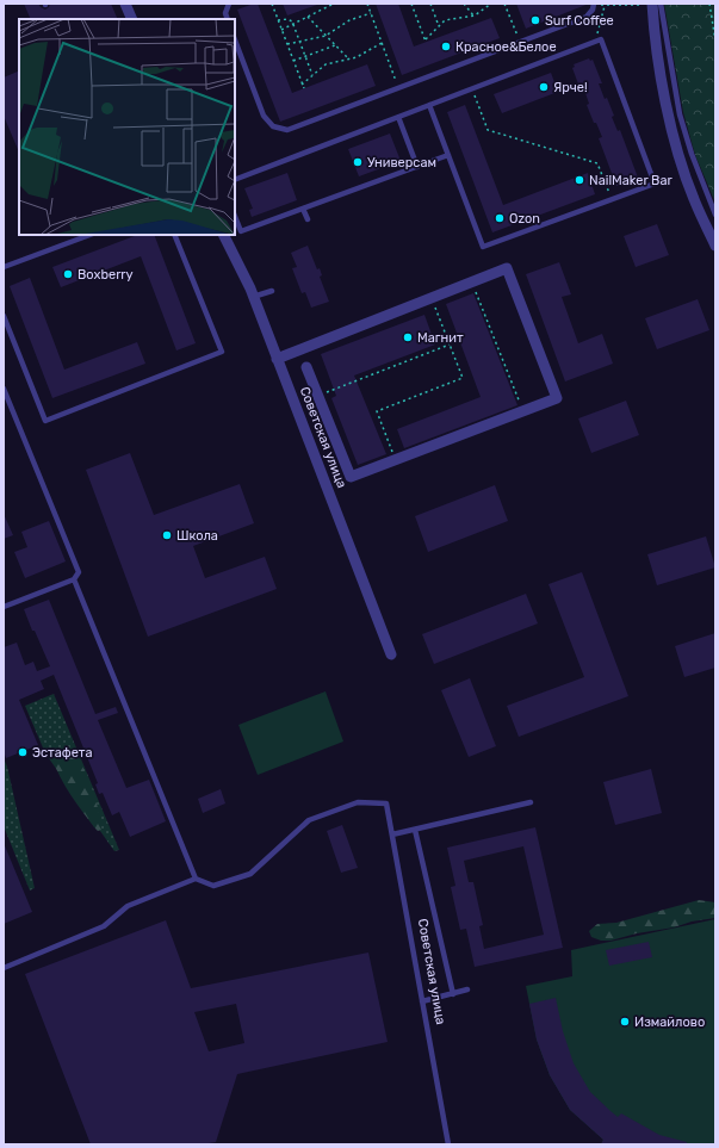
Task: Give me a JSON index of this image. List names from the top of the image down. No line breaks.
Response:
{"streets":{"street":["Советская улица"]},"places":["Surf Coffee","Красное&Белое","Ярче!","Универсам","NailMaker Bar","Ozon","Boxberry","Магнит","Школа","Эстафета","Измайлово"]}
